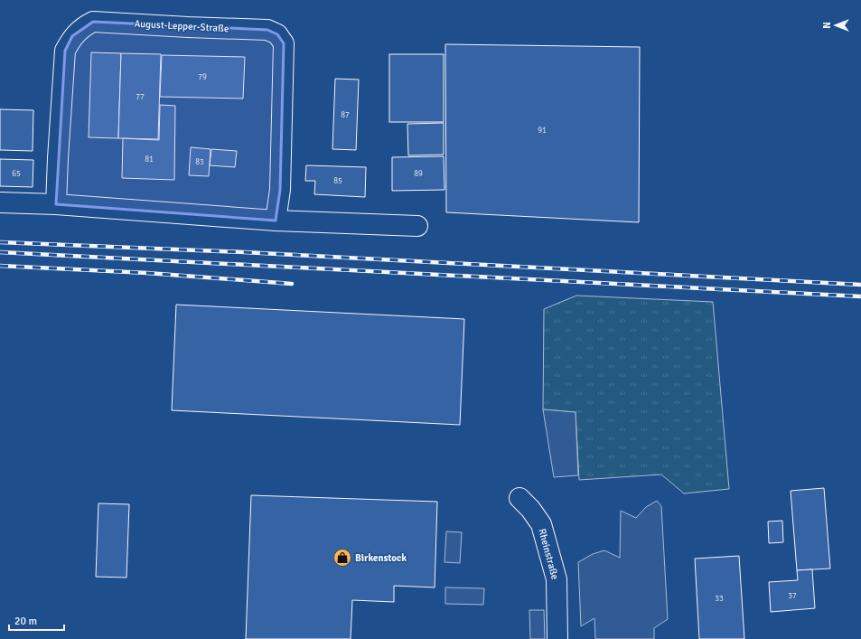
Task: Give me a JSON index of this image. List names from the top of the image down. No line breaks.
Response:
{"streets":{"street":["August-Lepper-Straße","Rheinstraße"]},"places":{"shop":["Birkenstock"]},"house_numbers":["79","77","87","91","81","83","65","89","85","37","33"],"scale_bar":"20 m","north":"left"}
